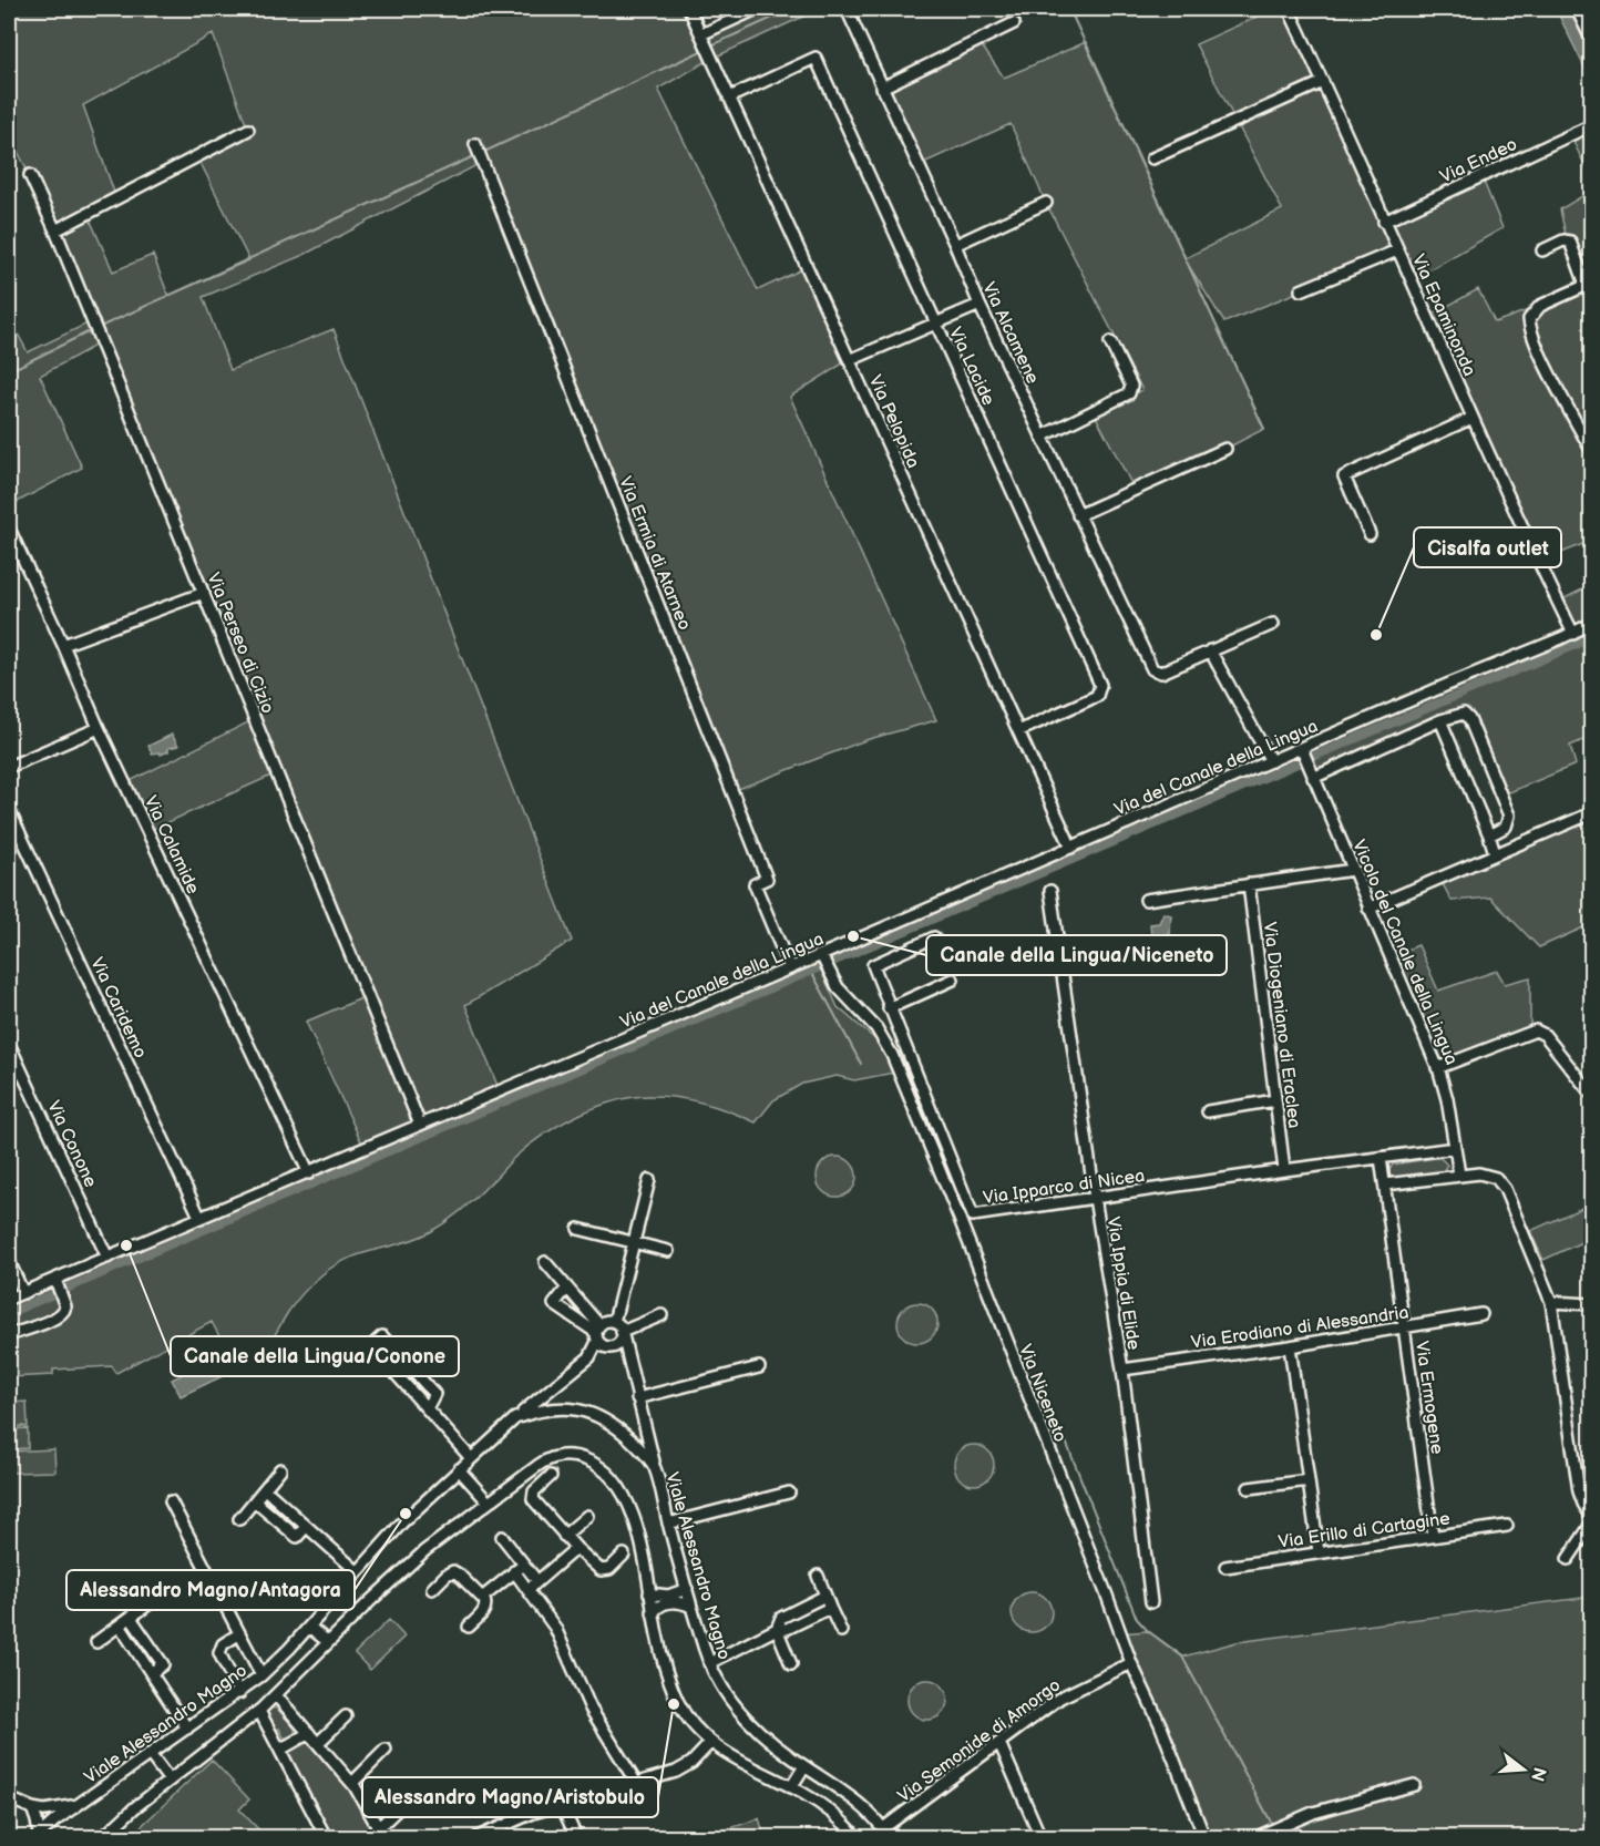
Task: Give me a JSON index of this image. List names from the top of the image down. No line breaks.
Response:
{"streets":{"street":["Via Endeo","Via Epaminonda","Via Alcamene","Via Lacide","Via Pelopida","Via Ermia di Atarneo","Via Perseo di Cizio","Via del Canale della Lingua","Via Calamide","Vicolo del Canale della Lingua","Via Caridemo","Via Diogeniano di Eraclea","Via Conone","Via Ipparco di Nicea","Via Ippia di Elide","Via Erodiano di Alessandria","Via Niceneto","Via Ermogene","Via Erillo di Cartagine","Viale Alessandro Magno","Via Semonide di Amorgo"]},"crossings":[["Via Endeo","Via Epaminonda"],["Via Epaminonda","Via del Canale della Lingua"],["Via Lacide","Via Pelopida"],["Via Pelopida","Via del Canale della Lingua"],["Via Ermia di Atarneo","Via del Canale della Lingua"],["Via Perseo di Cizio","Via del Canale della Lingua"],["Via del Canale della Lingua","Via Calamide"],["Via del Canale della Lingua","Vicolo del Canale della Lingua"],["Via del Canale della Lingua","Via Caridemo"],["Via del Canale della Lingua","Via Conone"],["Via del Canale della Lingua","Via Niceneto"],["Vicolo del Canale della Lingua","Via Ipparco di Nicea"],["Via Diogeniano di Eraclea","Via Ipparco di Nicea"],["Via Ipparco di Nicea","Via Ippia di Elide"],["Via Ipparco di Nicea","Via Ermogene"],["Via Ippia di Elide","Via Erodiano di Alessandria"],["Via Erodiano di Alessandria","Via Ermogene"],["Via Niceneto","Via Semonide di Amorgo"],["Via Ermogene","Via Erillo di Cartagine"],["Viale Alessandro Magno","Via Semonide di Amorgo"]],"places":["Cisalfa outlet","Canale della Lingua/Niceneto","Canale della Lingua/Conone","Alessandro Magno/Antagora","Alessandro Magno/Aristobulo"],"north":"right"}
